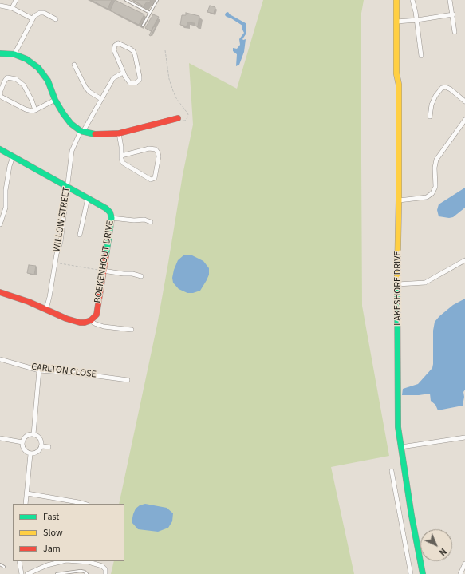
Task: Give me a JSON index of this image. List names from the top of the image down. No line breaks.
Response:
{"streets":{"street":["WILLOW STREET","BOEKENHOUT DRIVE","LAKESHORE DRIVE","CARLTON CLOSE"]},"crossings":[["WILLOW STREET","BOEKENHOUT DRIVE"]],"legend":["Fast","Slow","Jam"],"north":"bottom right"}
